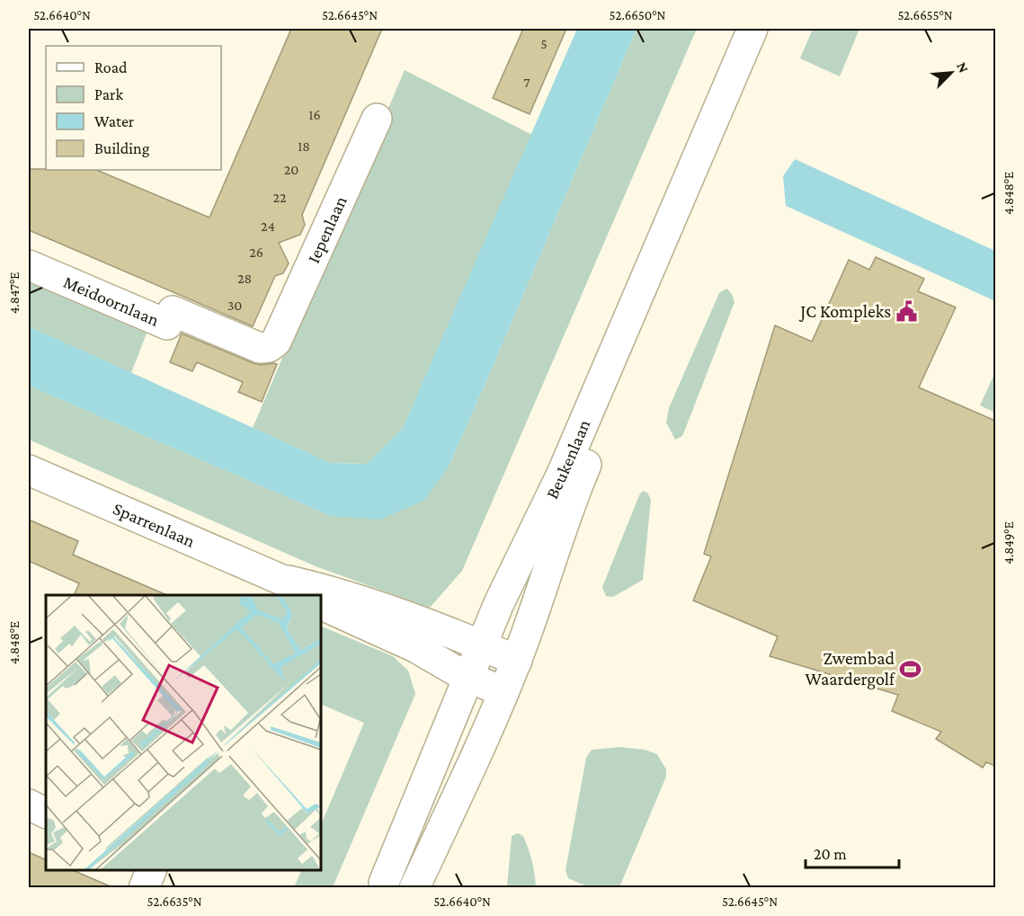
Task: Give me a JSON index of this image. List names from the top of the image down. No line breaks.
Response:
{"streets":{"street":["Iepenlaan","Meidoornlaan","Beukenlaan","Sparrenlaan"]},"crossings":[["Iepenlaan","Meidoornlaan"],["Beukenlaan","Sparrenlaan"]],"places":{"public building":["JC Kompleks"],"sports":["Zwembad Waardergolf"]},"house_numbers":["5","7","16","18","20","22","24","26","28","30"],"legend":["Road","Park","Water","Building"],"scale_bar":"20 m","north":"top right","coordinates":["52.6640°N","52.6645°N","52.6650°N","52.6655°N","4.848°E","4.847°E","4.849°E","52.6635°N"]}
